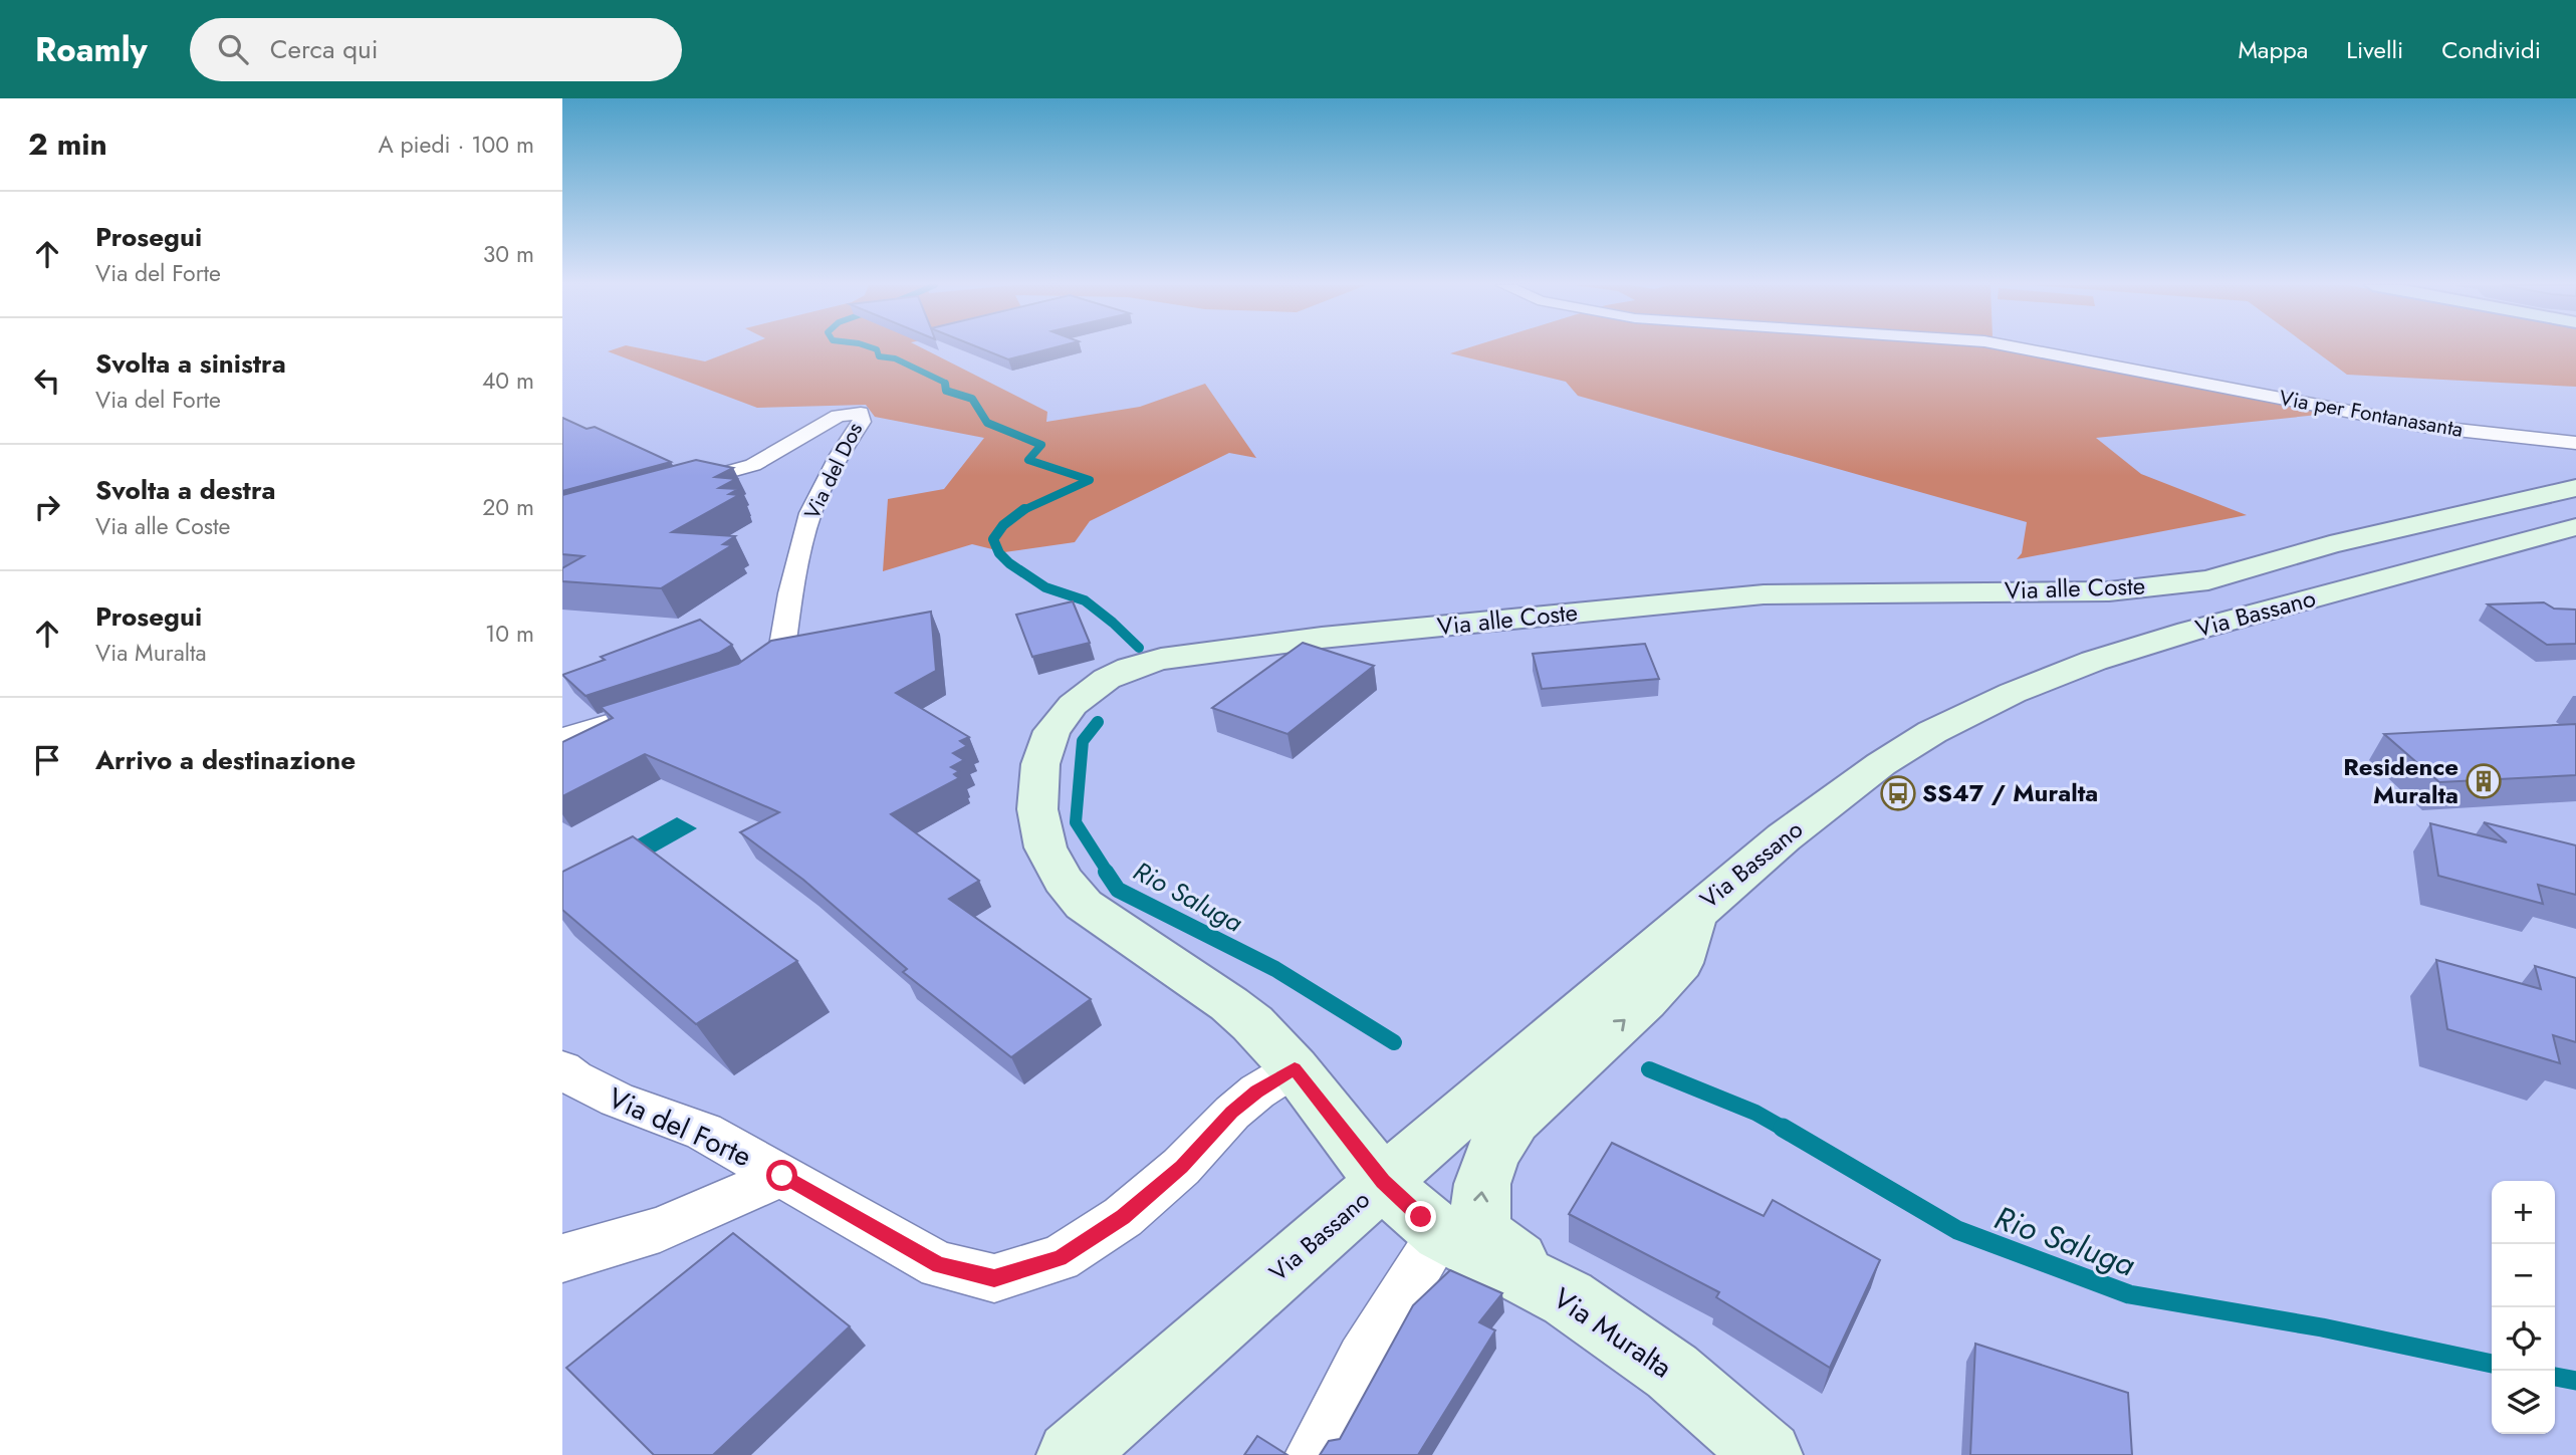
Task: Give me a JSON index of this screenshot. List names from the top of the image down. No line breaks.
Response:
{"streets":{"street":["Via per Fontanasanta","Via del Dos","Via alle Coste","Via Bassano","Via del Forte","Via Muralta"]},"crossings":[["Via alle Coste","Via Bassano"],["Via alle Coste","Via del Forte"],["Via alle Coste","Via Muralta"],["Via Bassano","Via Muralta"]],"water":["Rio Saluga"],"places":{"building":["Residence Muralta"],"bus stop":["SS47 / Muralta"]},"page":{"header":"Roamly","search":"Cerca qui","nav":["Mappa","Livelli","Condividi"],"heading":["2 min","A piedi · 100 m"],"list":[["Prosegui","Via del Forte","30 m"],["Svolta a sinistra","Via del Forte","40 m"],["Svolta a destra","Via alle Coste","20 m"],["Prosegui","Via Muralta","10 m"],"Arrivo a destinazione"],"map_buttons":["+","−"]}}
